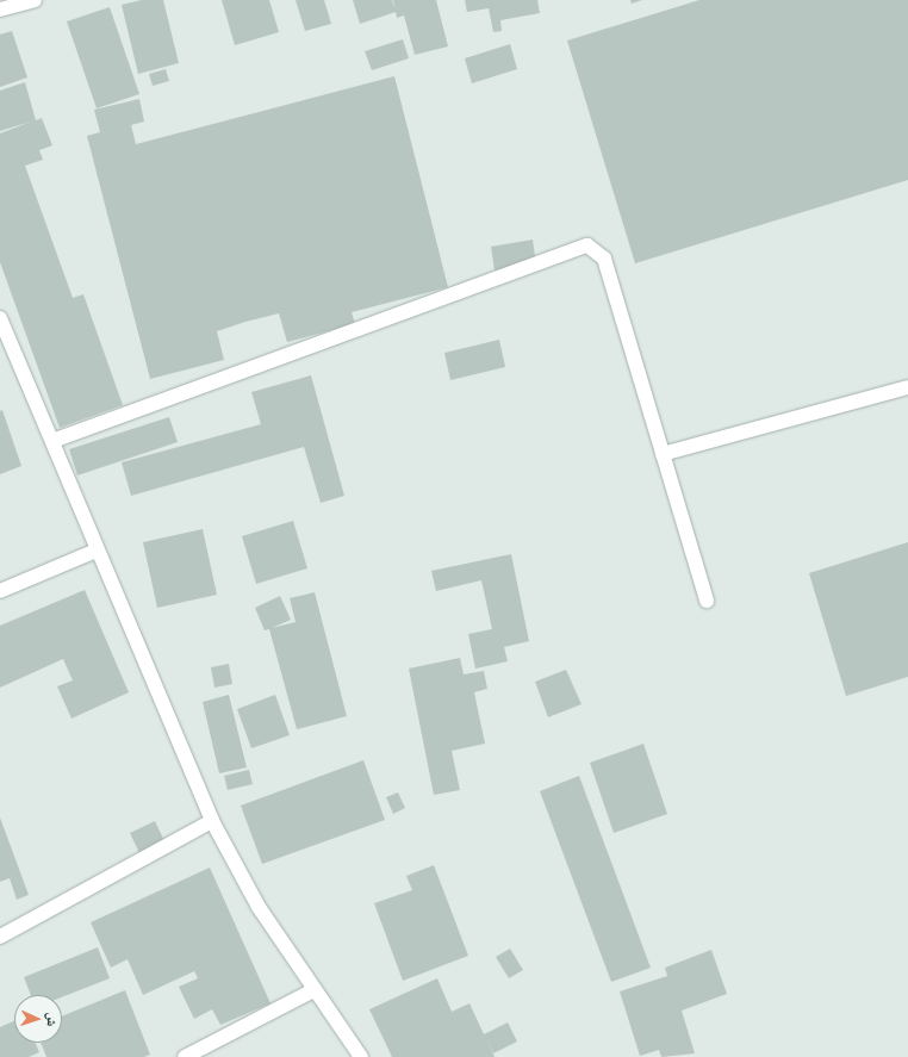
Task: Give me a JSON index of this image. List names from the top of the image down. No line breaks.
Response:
{"north":"right"}
